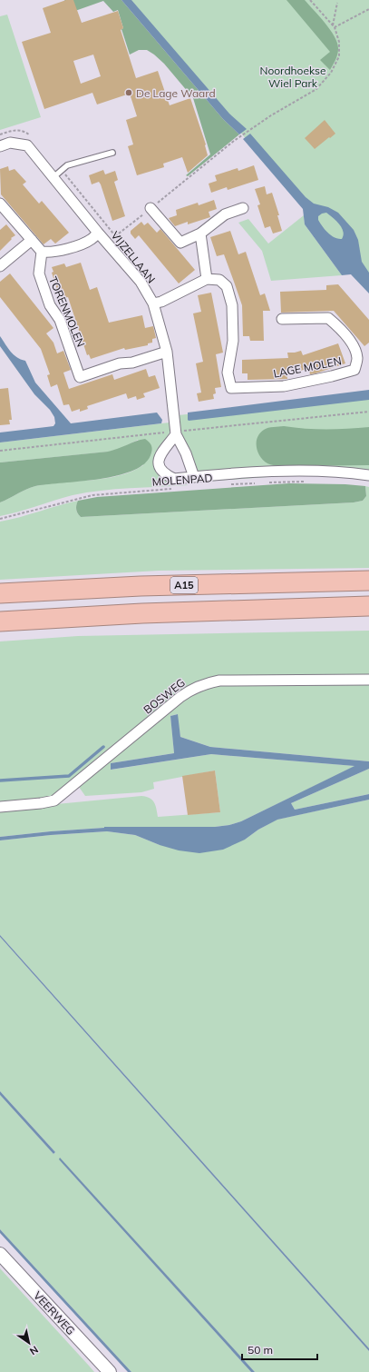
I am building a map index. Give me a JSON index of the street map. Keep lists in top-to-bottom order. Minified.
{"streets":{"highway":["A15"],"street":["VIJZELLAAN","TORENMOLEN","LAGE MOLEN","BOSWEG","VEERWEG"],"path":["MOLENPAD"]},"crossings":[["VIJZELLAAN","TORENMOLEN"]],"parks":["Noordhoekse Wiel Park"],"places":["De Lage Waard"],"scale_bar":"50 m","north":"bottom right"}
